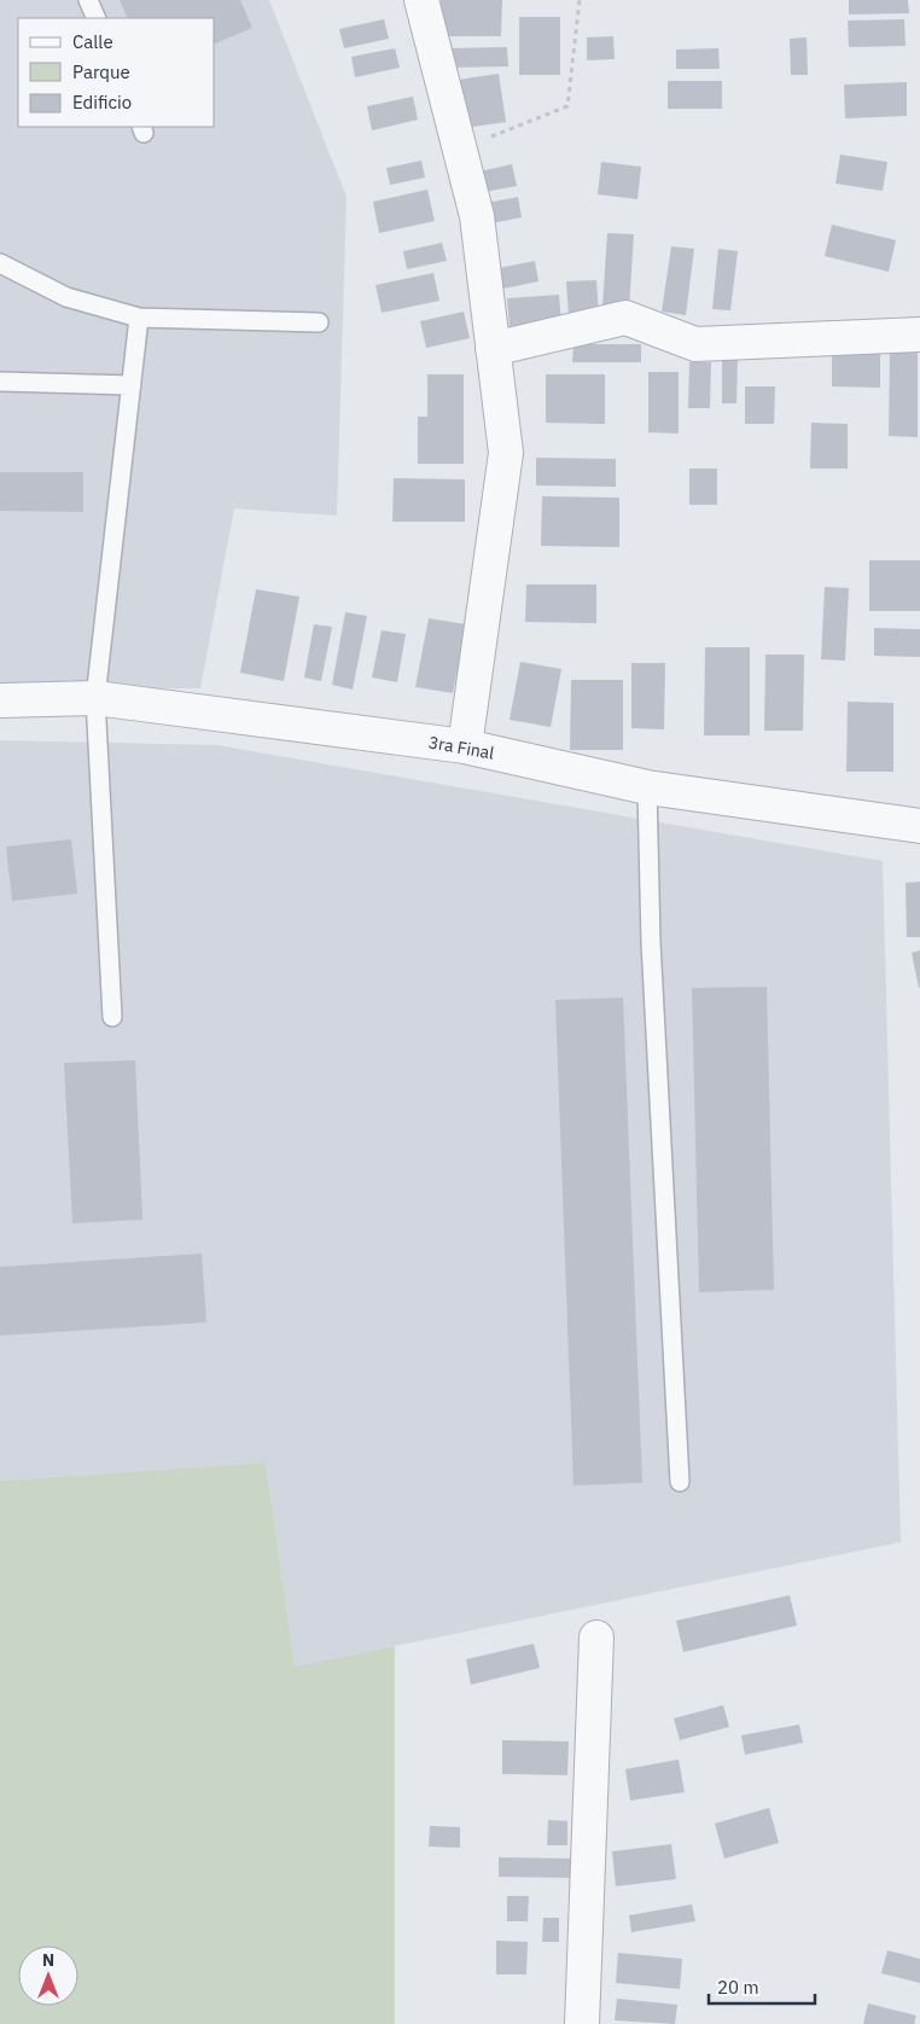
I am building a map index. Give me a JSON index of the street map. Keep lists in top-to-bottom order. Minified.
{"streets":{"street":["3ra Final"]},"legend":["Calle","Parque","Edificio"],"scale_bar":"20 m","north":"top"}
